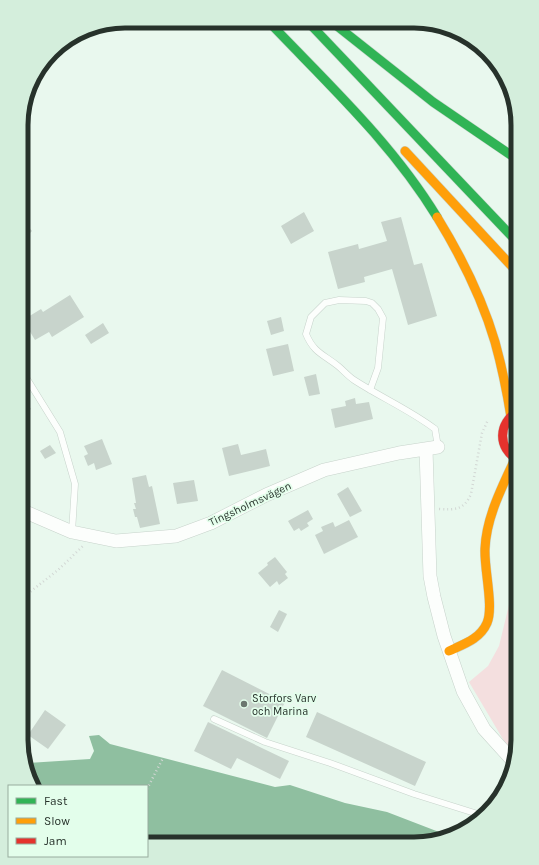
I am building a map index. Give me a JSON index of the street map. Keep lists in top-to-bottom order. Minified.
{"streets":{"street":["Tingsholmsvägen"]},"places":["Storfors Varv och Marina"],"legend":["Fast","Slow","Jam"]}
